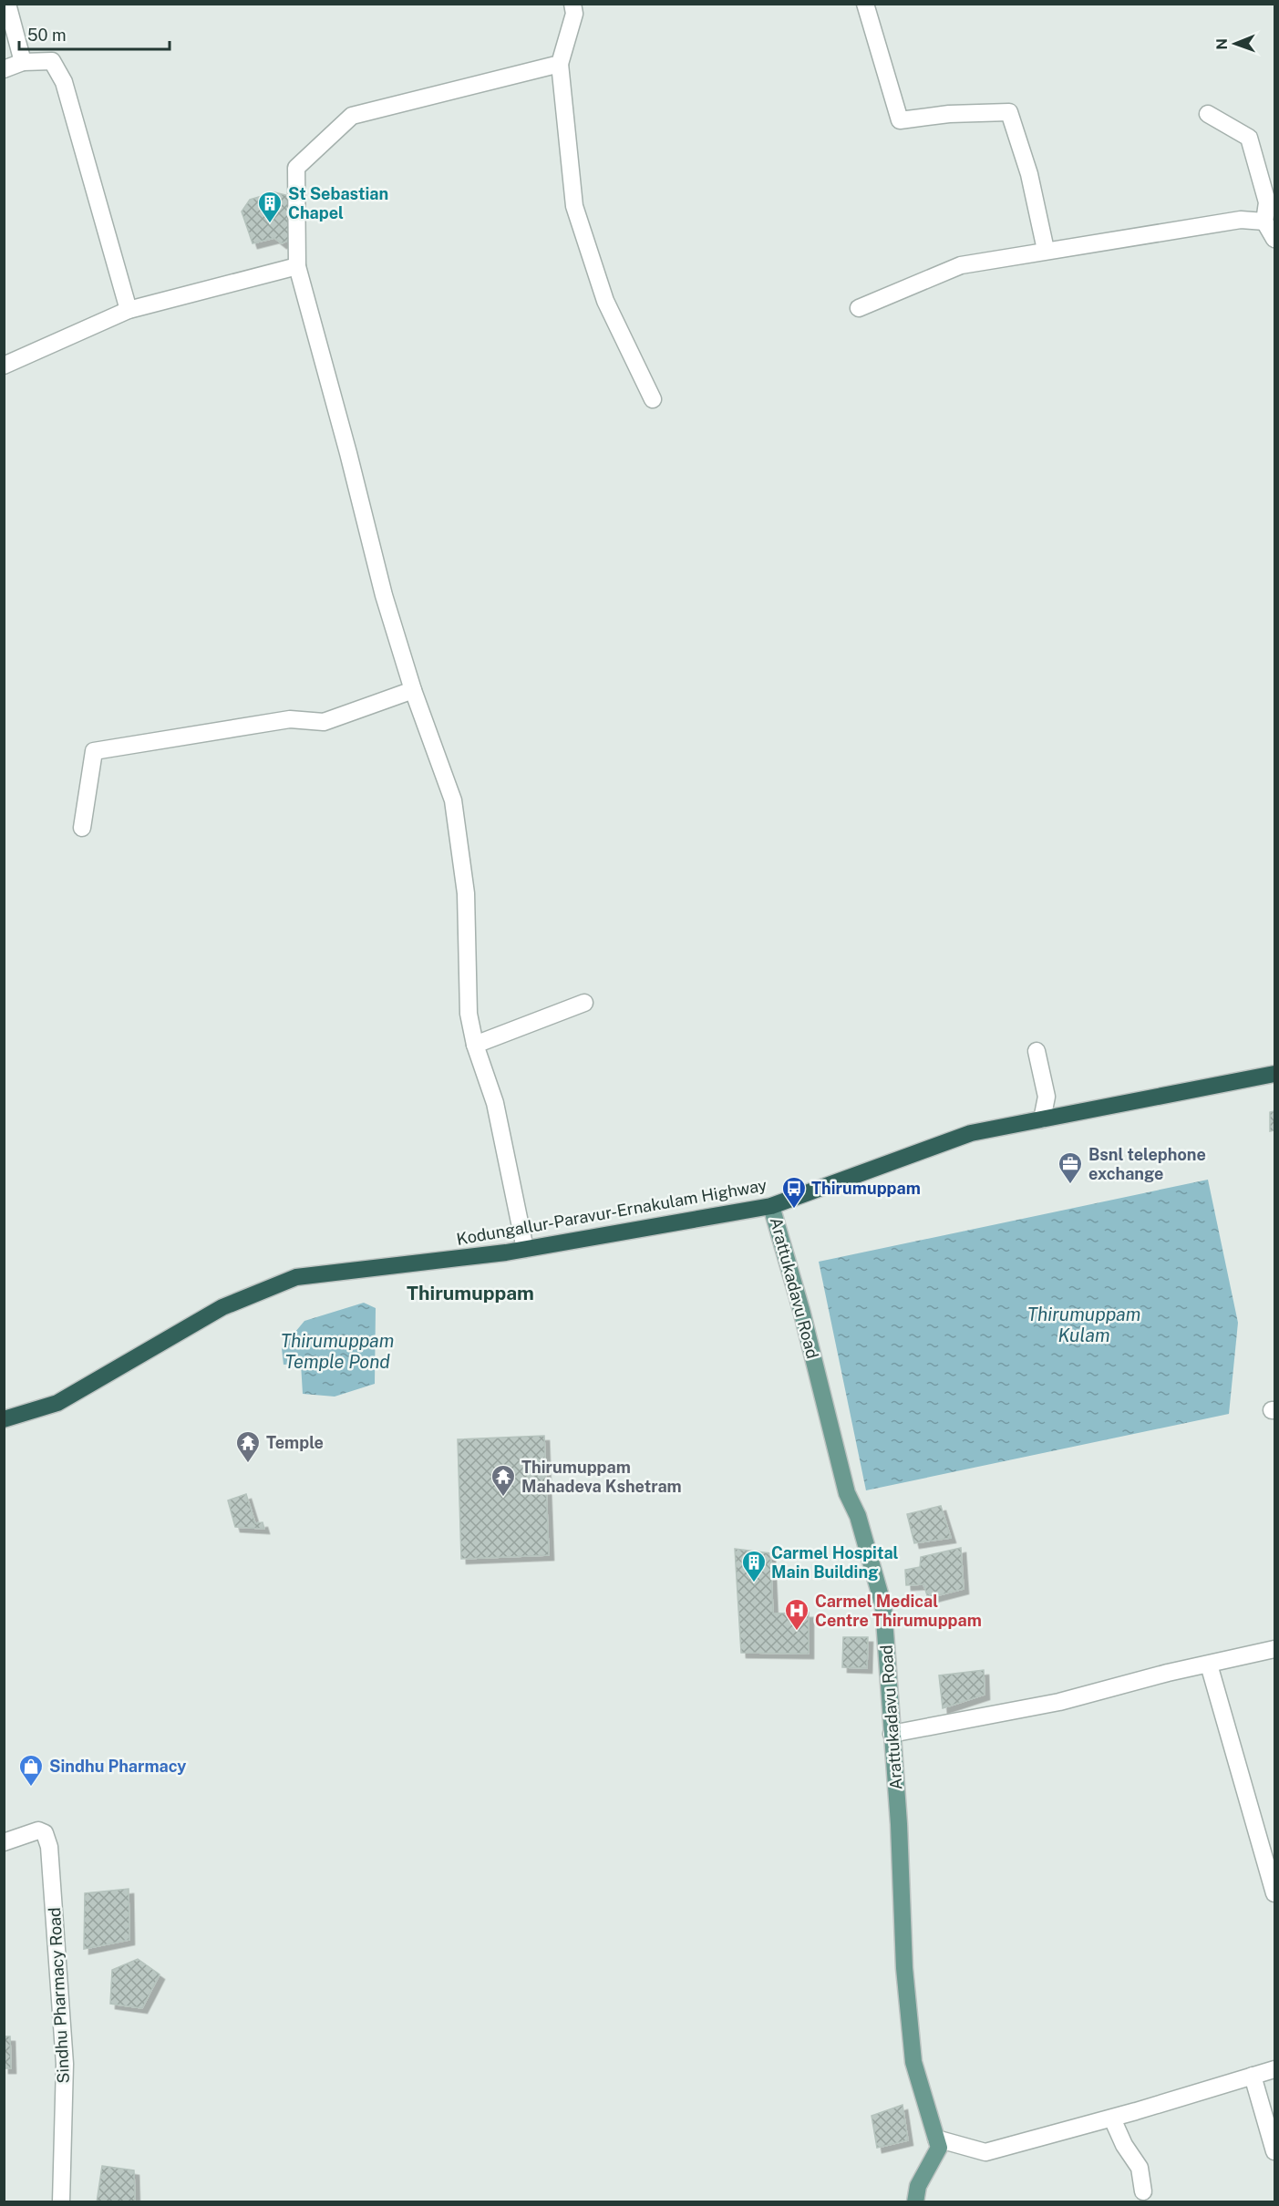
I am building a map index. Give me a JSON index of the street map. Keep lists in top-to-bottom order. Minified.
{"streets":{"highway":["Kodungallur-Paravur-Ernakulam Highway"],"main road":["Arattukadavu Road"],"street":["Sindhu Pharmacy Road"]},"crossings":[["Kodungallur-Paravur-Ernakulam Highway","Arattukadavu Road"]],"districts":["Thirumuppam"],"water":["Thirumuppam Kulam","Thirumuppam Temple Pond"],"places":{"building":["St Sebastian Chapel","Carmel Hospital Main Building"],"office":["Bsnl telephone exchange"],"bus stop":["Thirumuppam"],"temple":["Temple","Thirumuppam Mahadeva Kshetram"],"hospital":["Carmel Medical Centre Thirumuppam"],"shop":["Sindhu Pharmacy"]},"scale_bar":"50 m","north":"left"}
